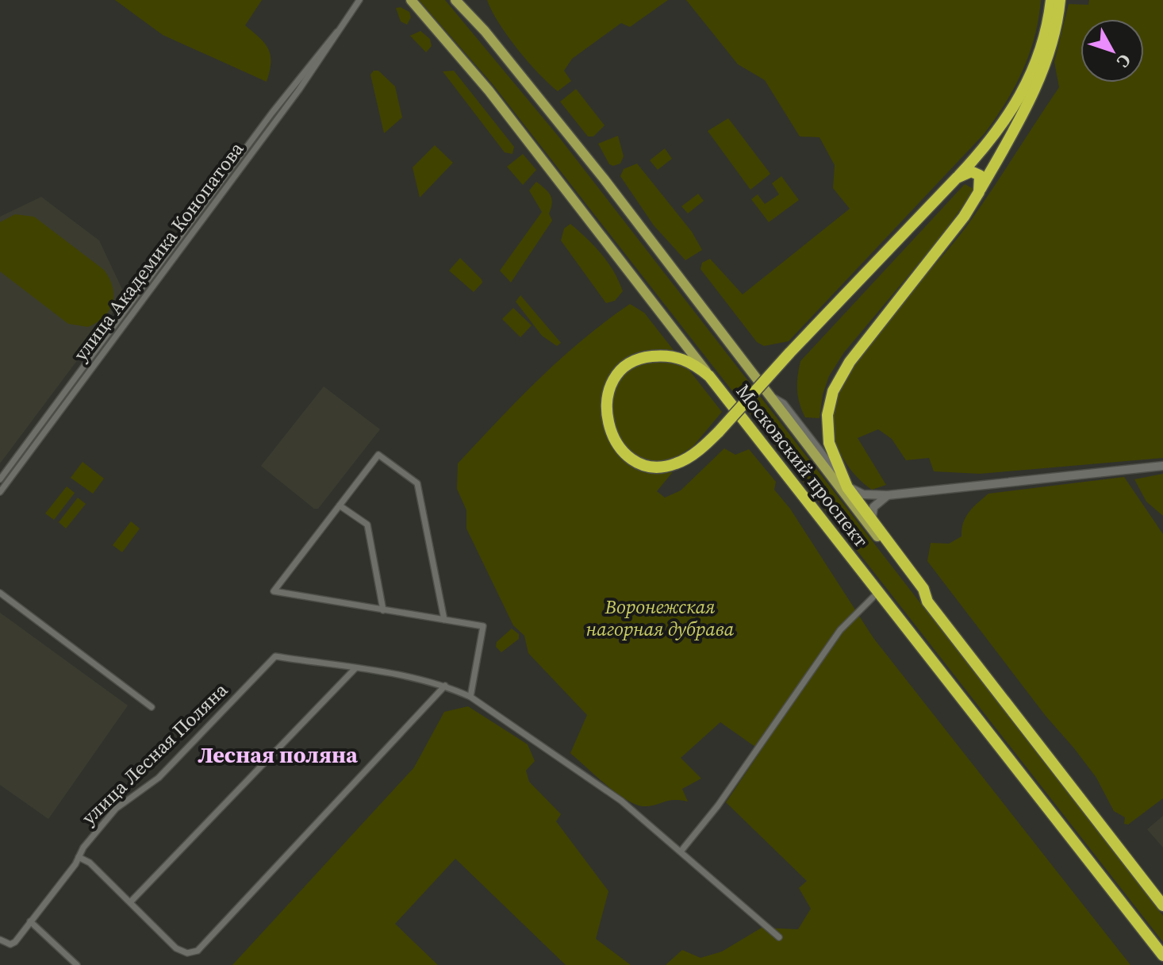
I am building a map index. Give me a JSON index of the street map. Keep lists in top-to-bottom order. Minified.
{"streets":{"highway":["Московский проспект"],"street":["улица Академика Конопатова","улица Лесная Поляна"]},"districts":["Лесная поляна"],"parks":["Воронежская нагорная дубрава"],"north":"bottom right"}
